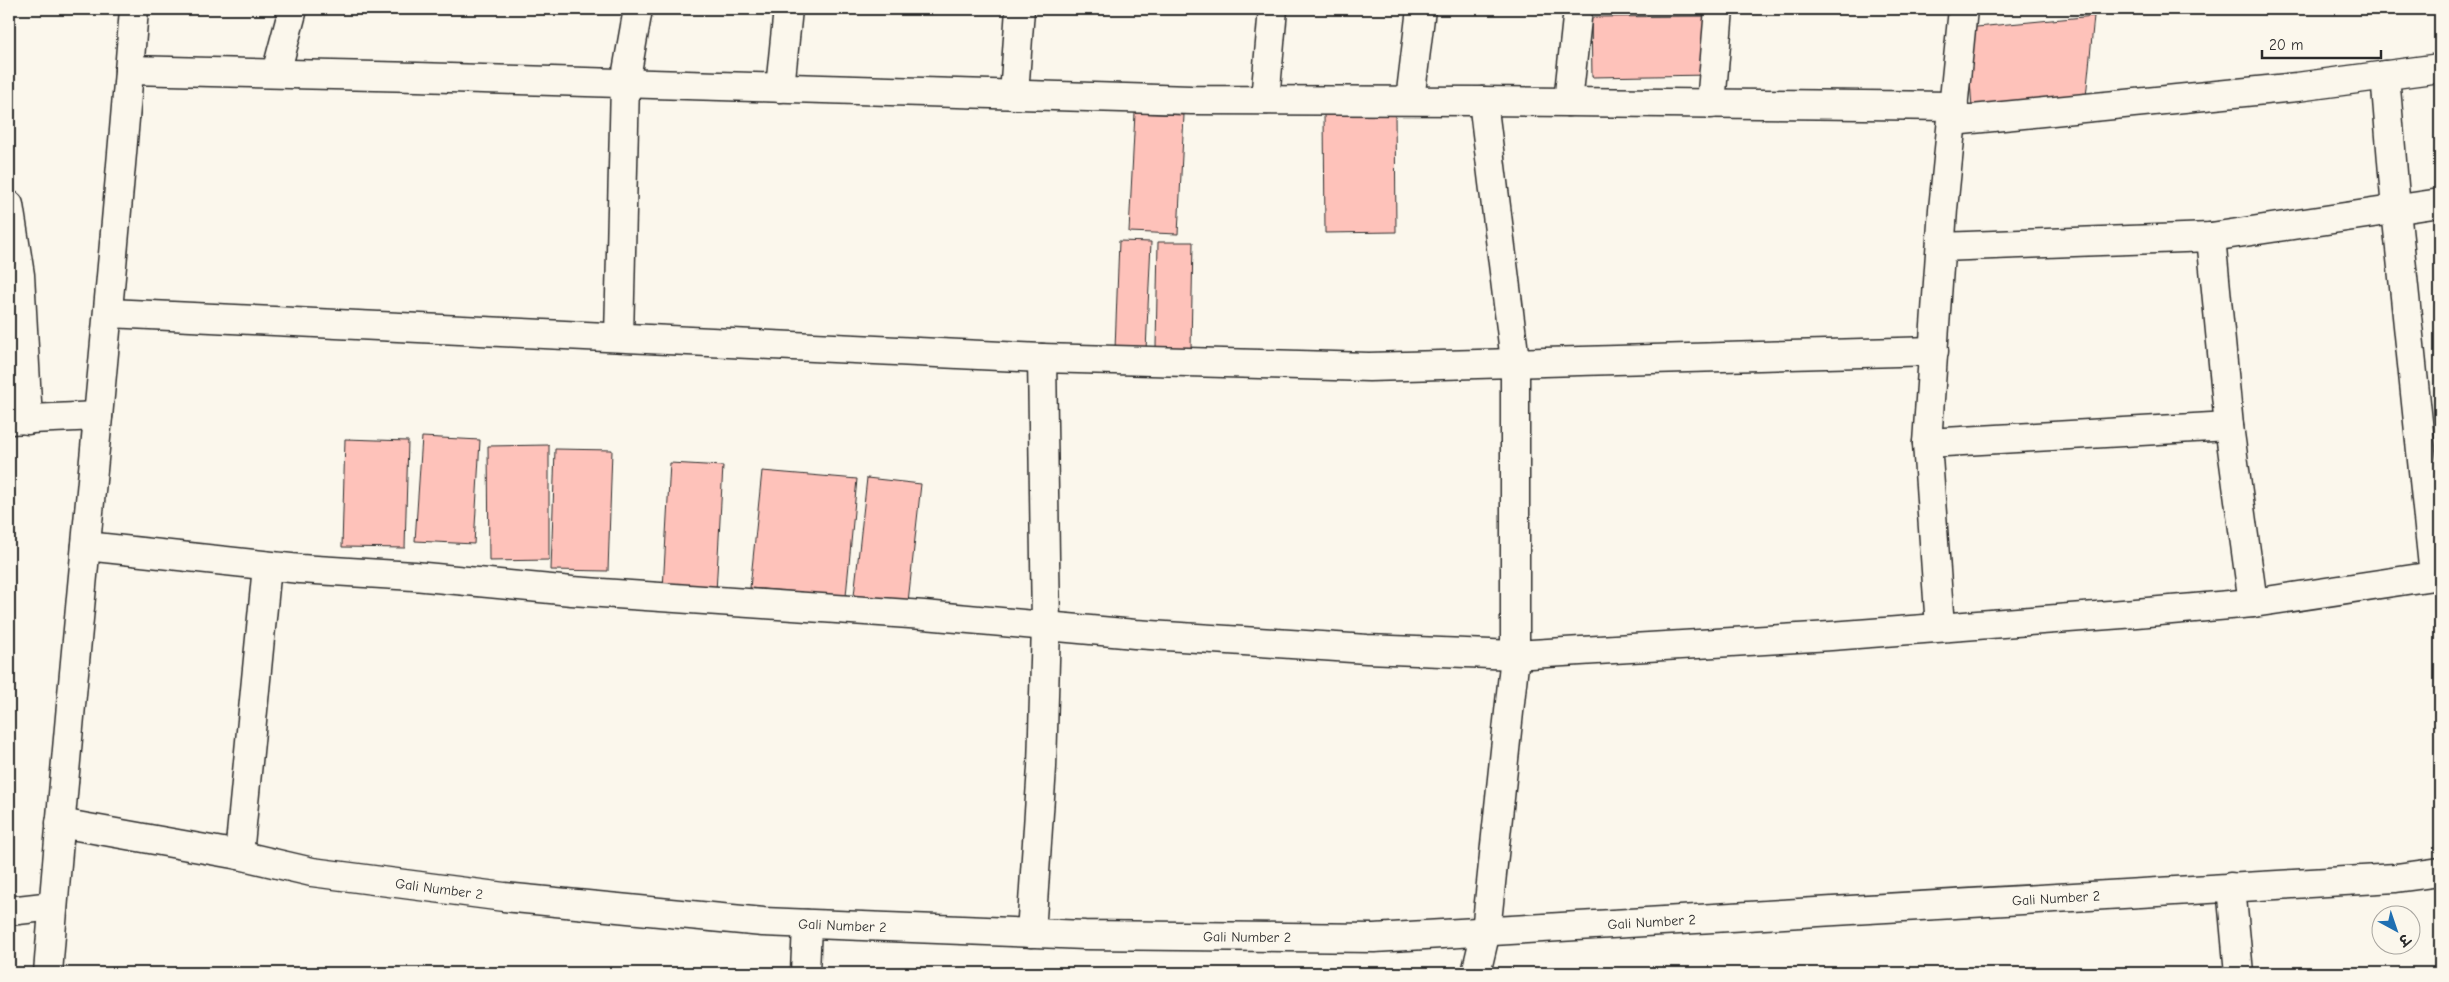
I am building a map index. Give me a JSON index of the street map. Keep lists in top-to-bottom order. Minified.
{"streets":{"street":["Gali Number 2"]},"scale_bar":"20 m","north":"bottom right"}
